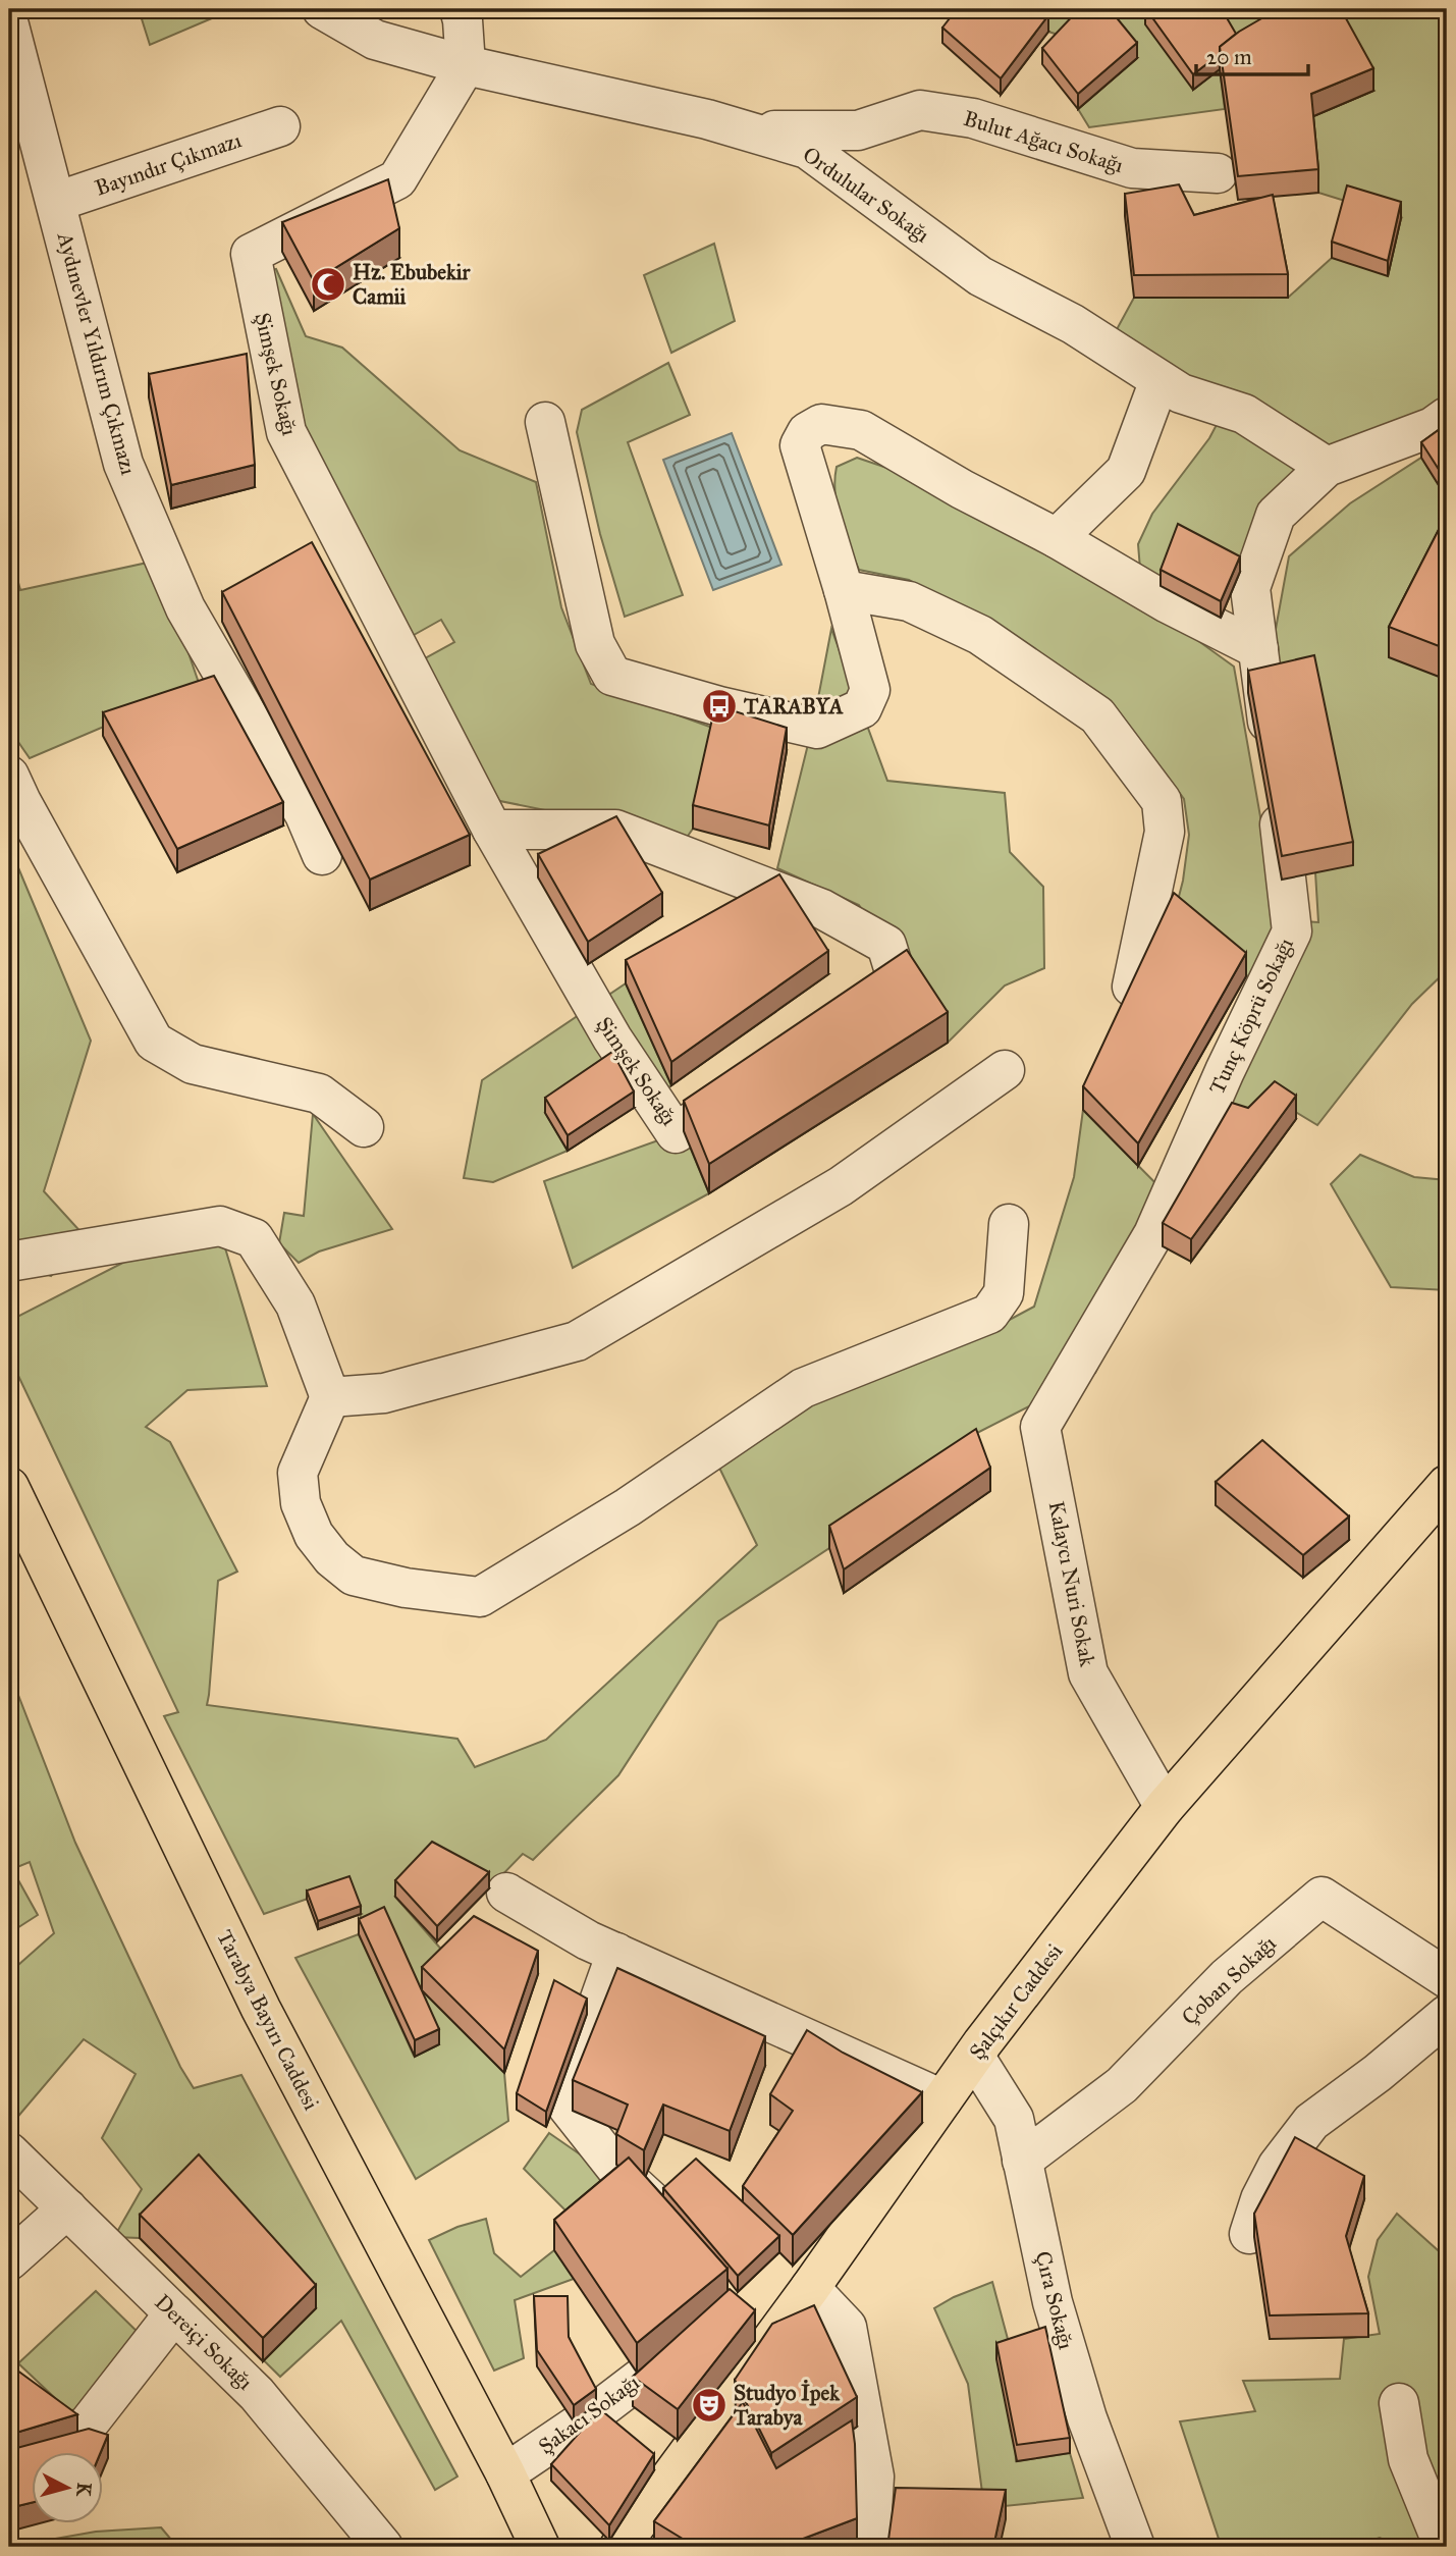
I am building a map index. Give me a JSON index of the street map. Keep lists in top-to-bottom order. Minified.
{"streets":{"main road":["Şalçıkır Caddesi","Tarabya Bayırı Caddesi"],"street":["Bulut Ağacı Sokağı","Bayındır Çıkmazı","Ordulular Sokağı","Aydınevler Yıldırım Çıkmazı","Şimşek Sokağı","Tunç Köprü Sokağı","Kalaycı Nuri Sokak","Çoban Sokağı","Çıra Sokağı","Dereiçi Sokağı","Şakacı Sokağı"]},"crossings":[["Bulut Ağacı Sokağı","Ordulular Sokağı"],["Bayındır Çıkmazı","Aydınevler Yıldırım Çıkmazı"],["Ordulular Sokağı","Şimşek Sokağı"],["Tunç Köprü Sokağı","Kalaycı Nuri Sokak"],["Kalaycı Nuri Sokak","Şalçıkır Caddesi"],["Çoban Sokağı","Çıra Sokağı"],["Şalçıkır Caddesi","Çıra Sokağı"],["Tarabya Bayırı Caddesi","Şakacı Sokağı"]],"places":{"mosque":["Hz. Ebubekir Camii"],"bus stop":["TARABYA"],"theatre":["Studyo İpek Tarabya"]},"scale_bar":"20 m","north":"right"}
